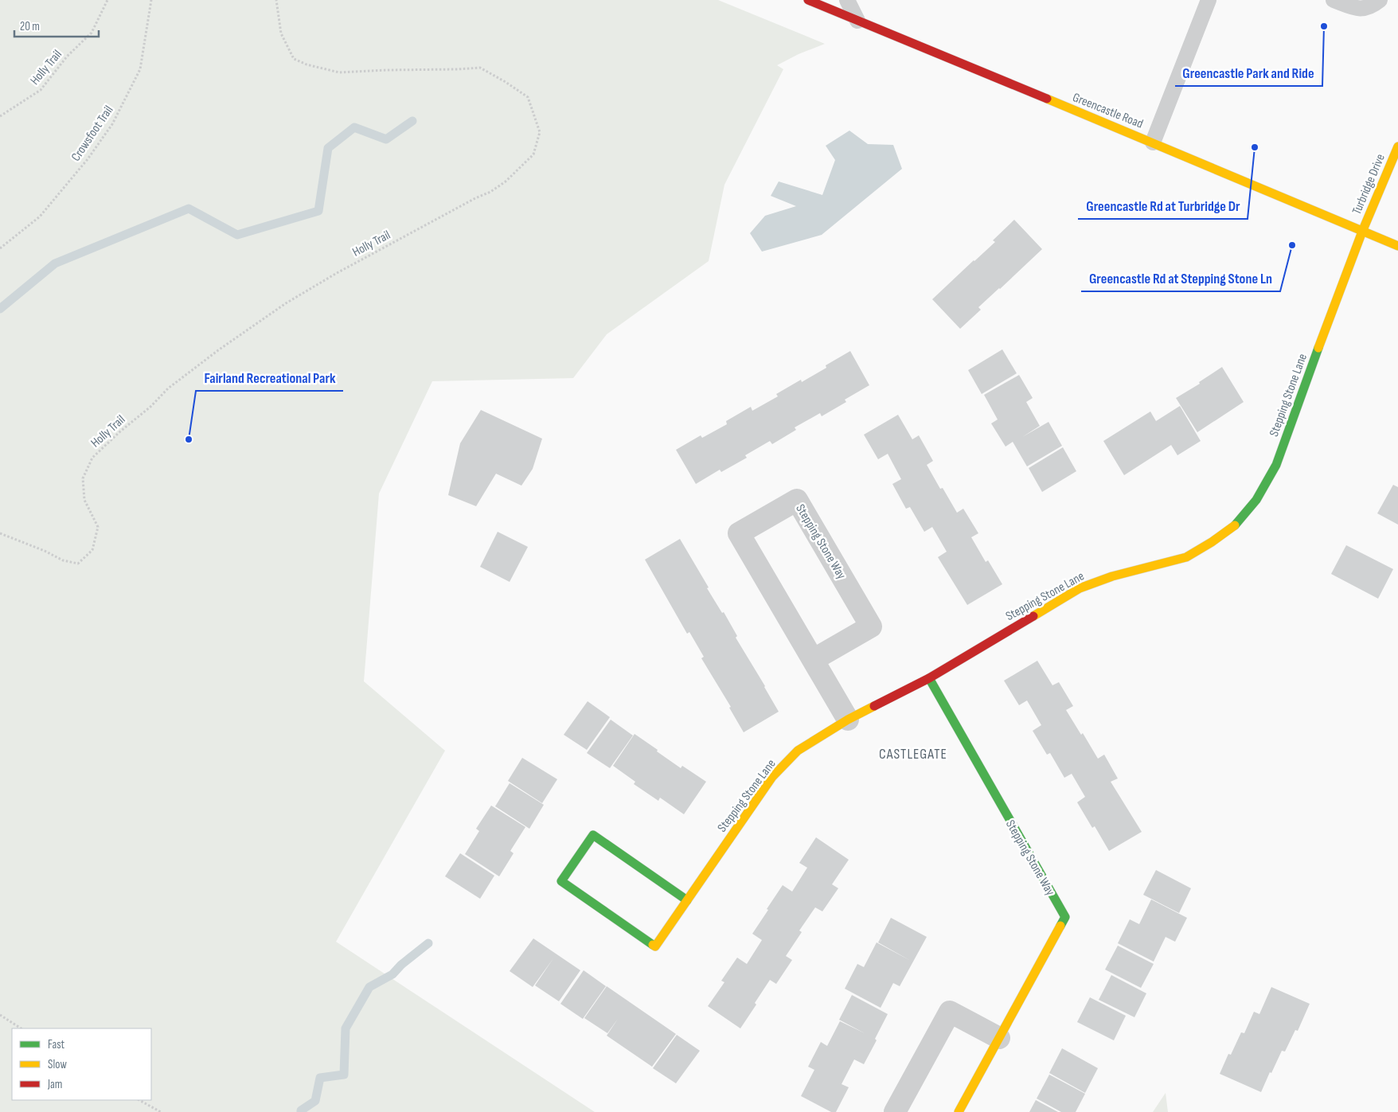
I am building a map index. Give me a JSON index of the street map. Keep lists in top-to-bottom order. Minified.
{"streets":{"street":["Greencastle Road","Turbridge Drive","Stepping Stone Lane","Stepping Stone Way"],"path":["Holly Trail","Crowsfoot Trail"]},"crossings":[["Greencastle Road","Turbridge Drive"],["Greencastle Road","Stepping Stone Lane"],["Turbridge Drive","Stepping Stone Lane"],["Stepping Stone Lane","Stepping Stone Way"]],"districts":["CASTLEGATE"],"places":["Greencastle Park and Ride","Greencastle Rd at Turbridge Dr","Greencastle Rd at Stepping Stone Ln","Fairland Recreational Park"],"legend":["Fast","Slow","Jam"],"scale_bar":"20 m"}
